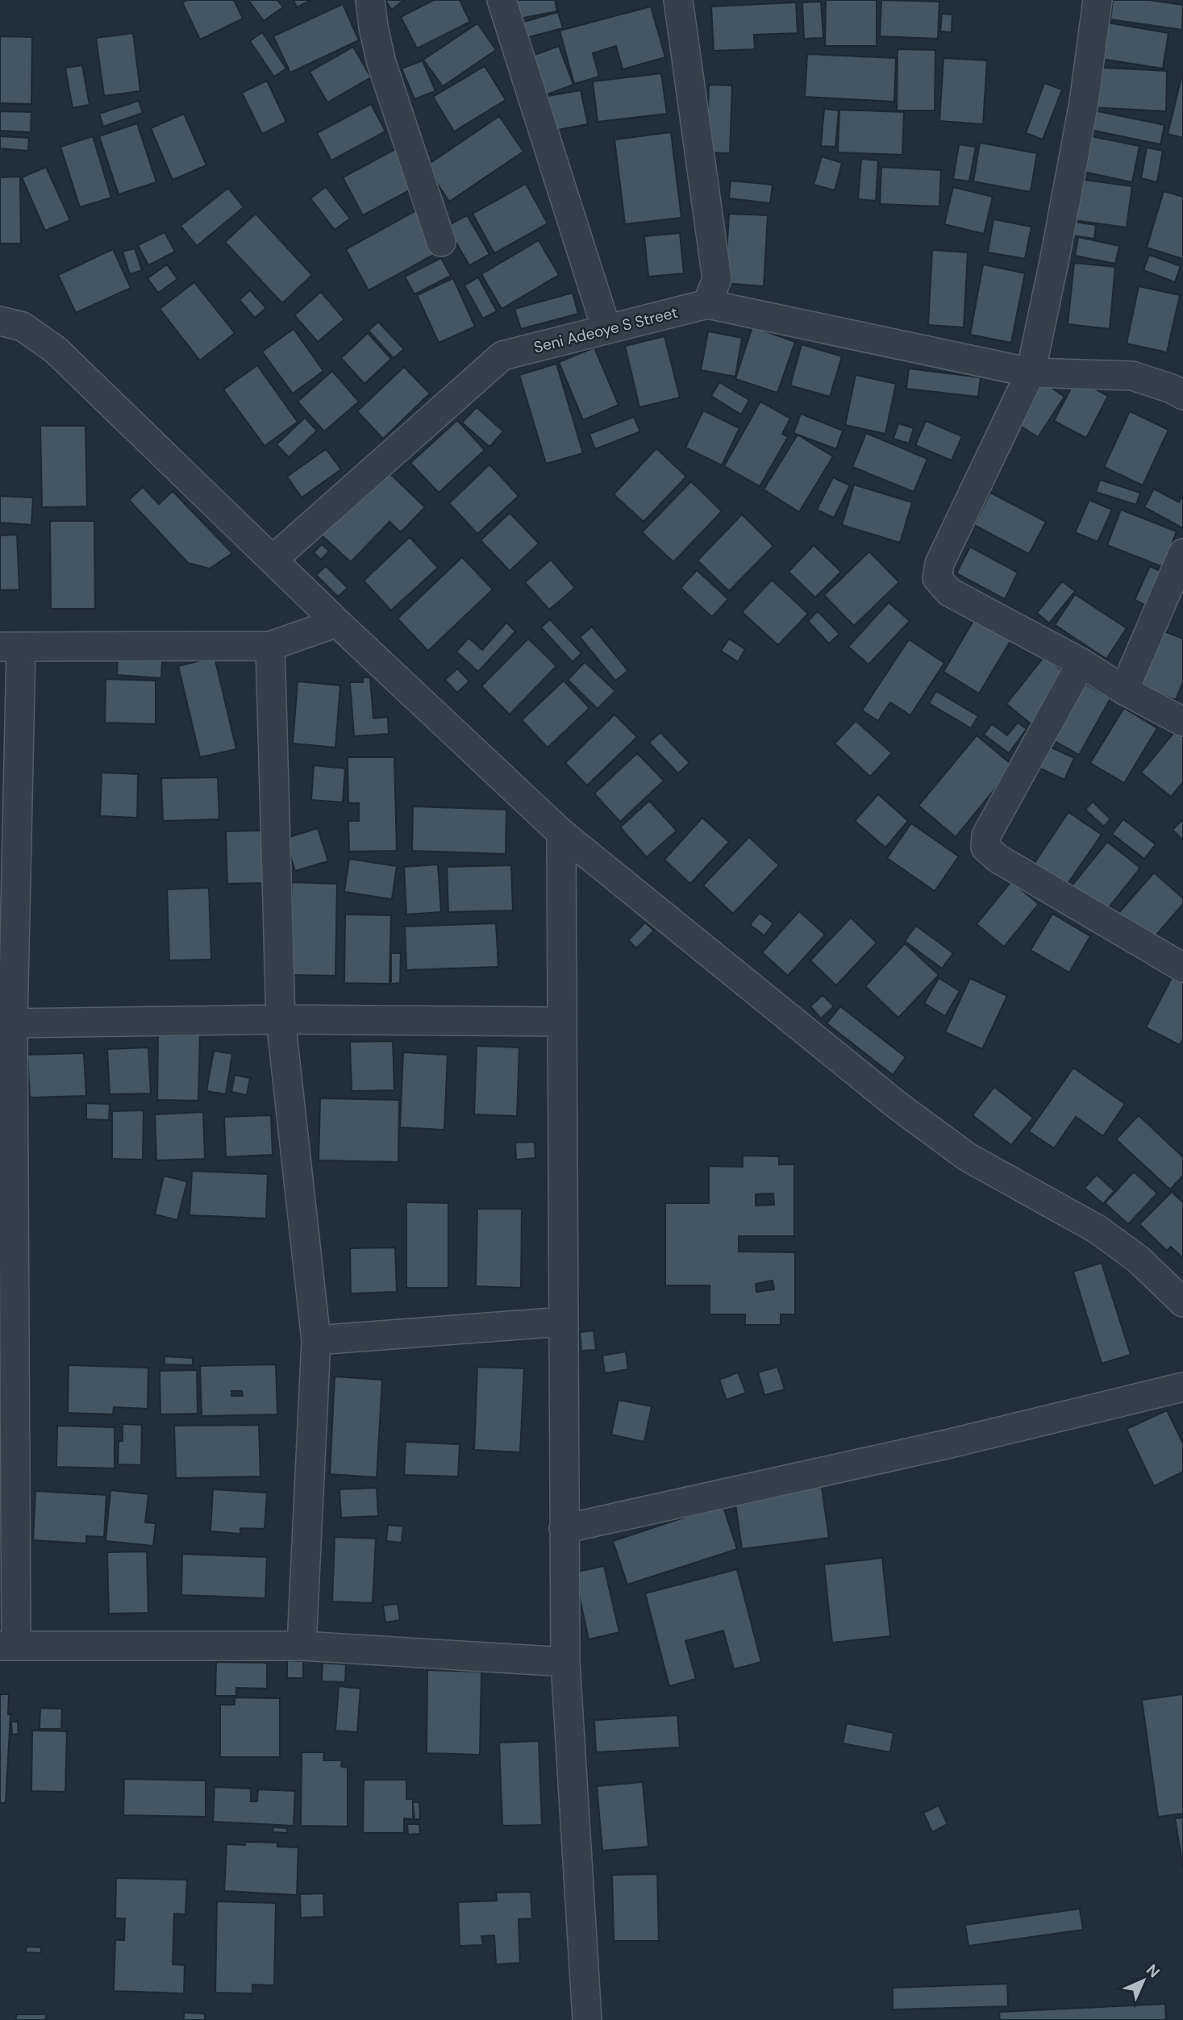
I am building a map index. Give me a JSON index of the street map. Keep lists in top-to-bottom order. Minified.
{"streets":{"street":["Seni Adeoye S Street"]},"north":"top right"}
